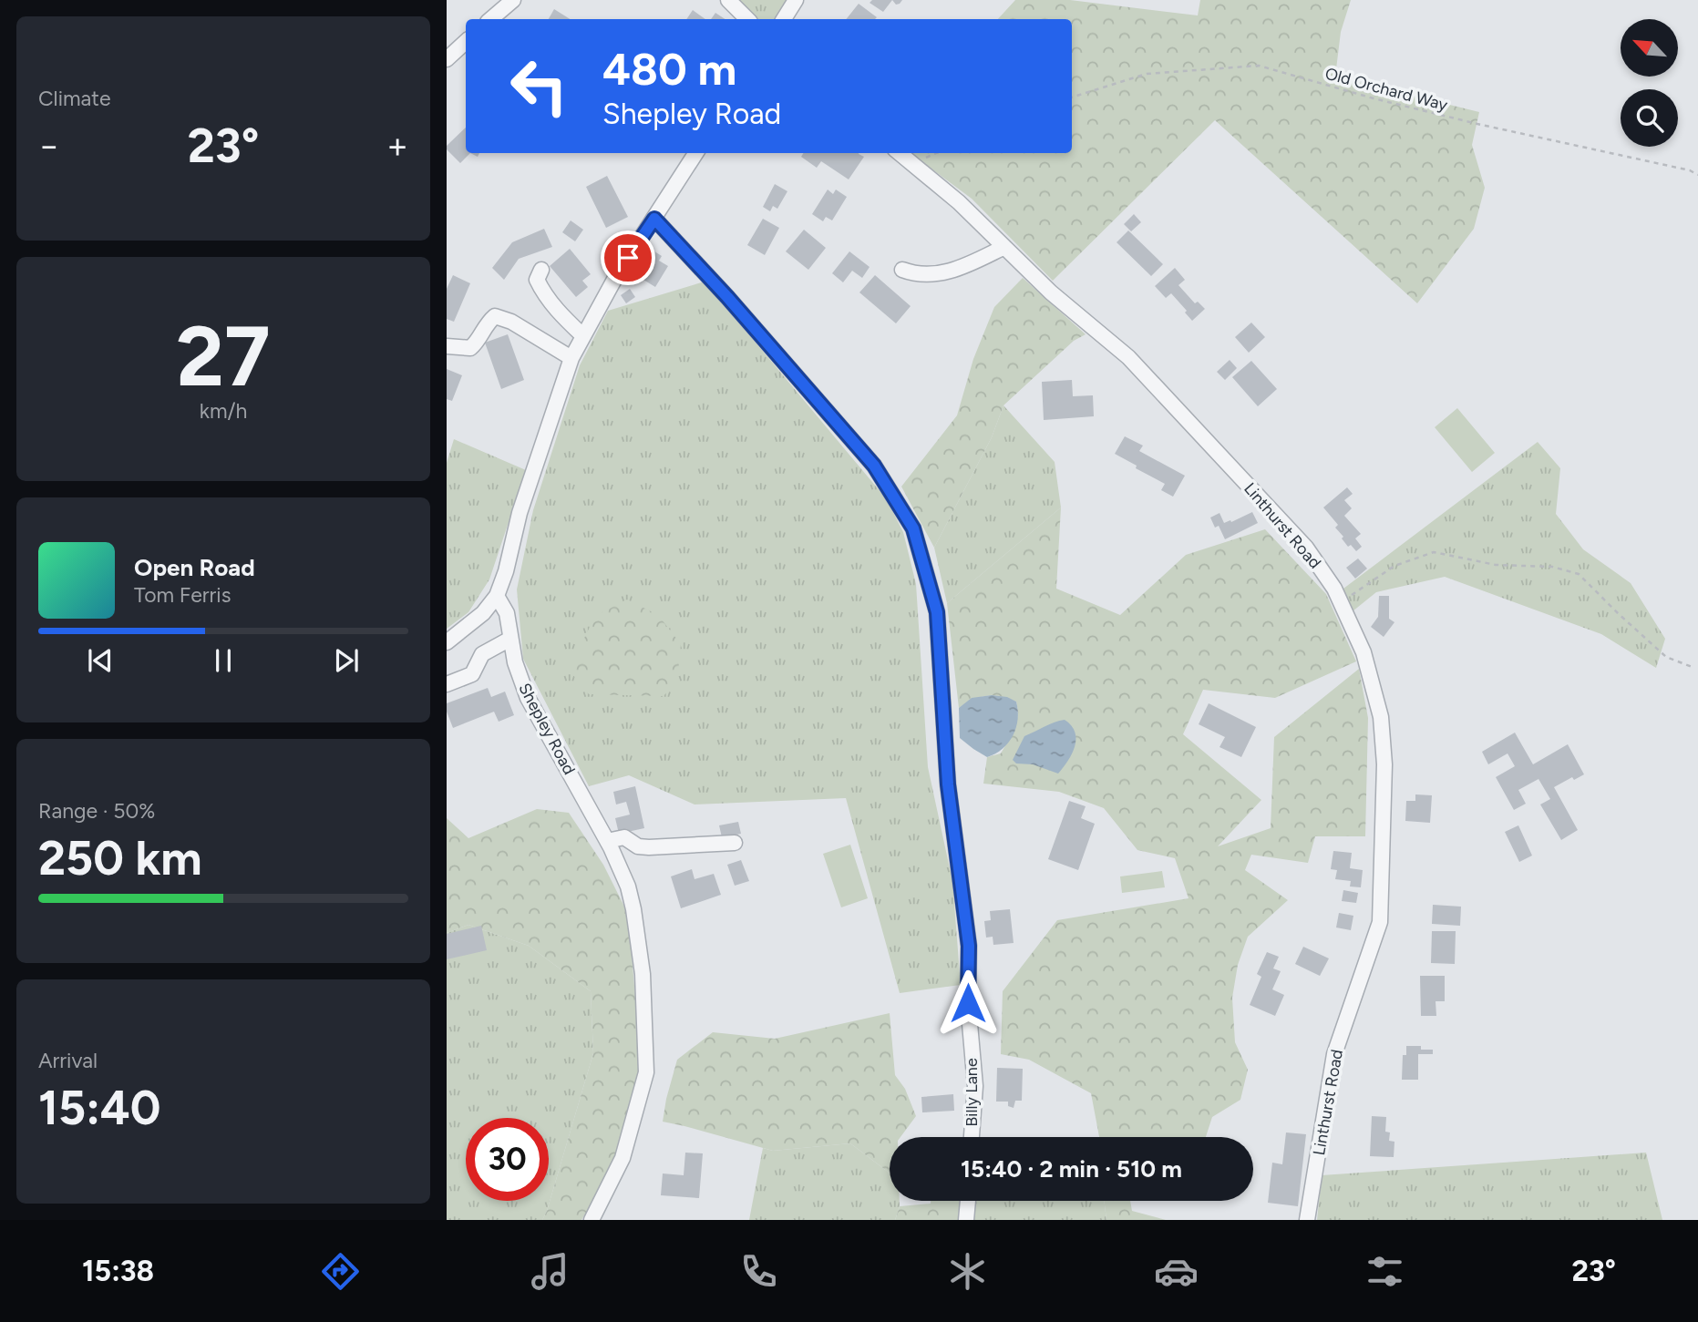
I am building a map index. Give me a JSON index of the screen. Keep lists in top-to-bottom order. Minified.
{"streets":{"street":["Linthurst Road","Shepley Road","Billy Lane"],"path":["Old Orchard Way"]},"north":"top left","page":{"tile":["Climate",["27","km/h"],["Range · 50%","250 km"],["Arrival","15:40"]],"turn":["480 m","Shepley Road"],"heat":["−","23°","+"],"song":["Open Road","Tom Ferris"],"limit":"30","trip":"15:40 · 2 min · 510 m","tabs":["15:38","23°"]}}
